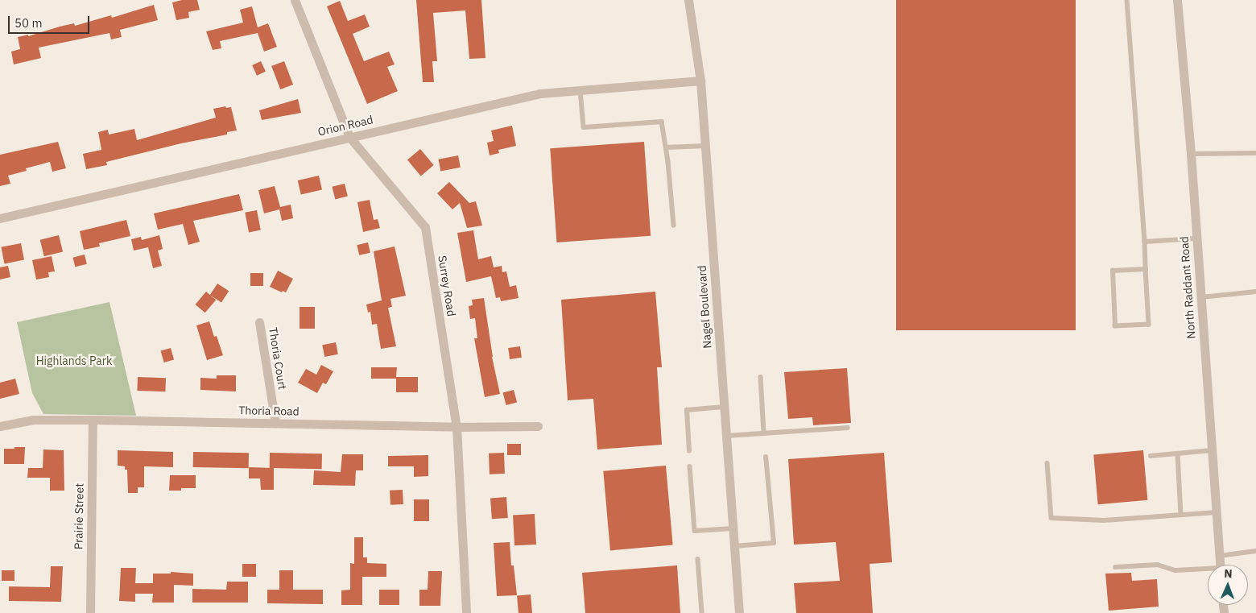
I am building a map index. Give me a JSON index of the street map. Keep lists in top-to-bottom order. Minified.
{"streets":{"street":["Orion Road","Surrey Road","North Raddant Road","Nagel Boulevard","Thoria Court","Thoria Road","Prairie Street"]},"crossings":[["Orion Road","Surrey Road"],["Orion Road","Nagel Boulevard"],["Surrey Road","Thoria Road"],["Thoria Court","Thoria Road"],["Thoria Road","Prairie Street"]],"parks":["Highlands Park"],"scale_bar":"50 m","north":"top"}
